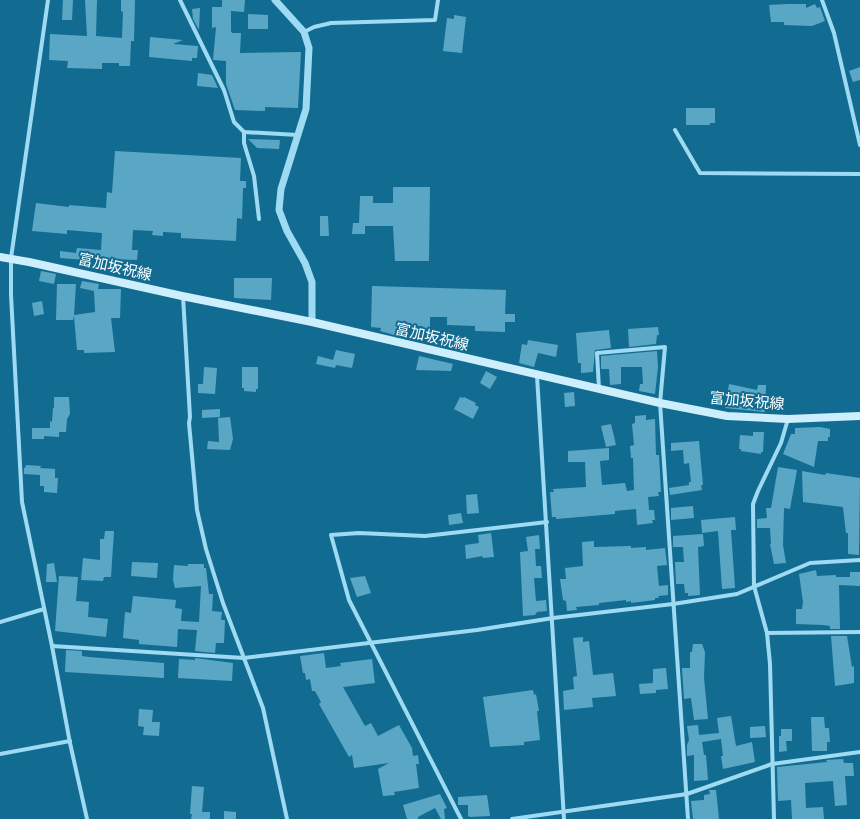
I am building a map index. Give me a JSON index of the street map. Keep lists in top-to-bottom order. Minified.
{"streets":{"main road":["富加坂祝線"]}}
